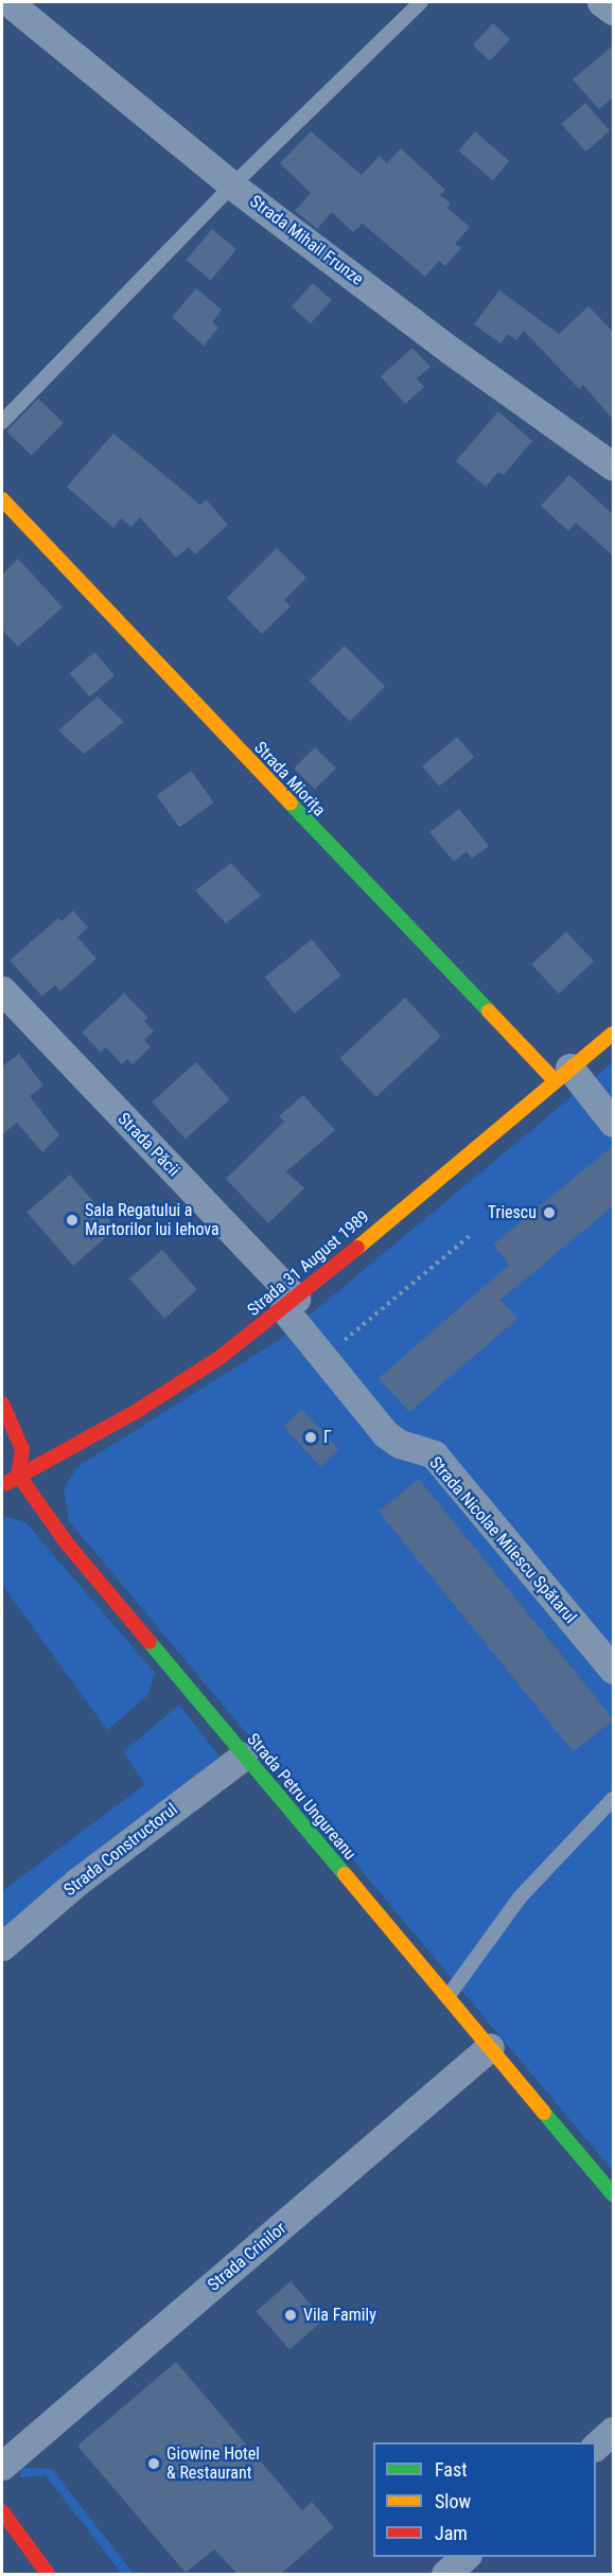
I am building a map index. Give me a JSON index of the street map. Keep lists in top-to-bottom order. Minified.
{"streets":{"street":["Strada Mihail Frunze","Strada Miorița","Strada Păcii","Strada 31 August 1989","Strada Nicolae Milescu Spătarul","Strada Petru Ungureanu","Strada Constructorul","Strada Crinilor"]},"crossings":[["Strada Miorița","Strada 31 August 1989"],["Strada Păcii","Strada 31 August 1989"],["Strada Păcii","Strada Nicolae Milescu Spătarul"],["Strada 31 August 1989","Strada Nicolae Milescu Spătarul"],["Strada 31 August 1989","Strada Petru Ungureanu"],["Strada Petru Ungureanu","Strada Constructorul"],["Strada Petru Ungureanu","Strada Crinilor"]],"places":["Triescu","Sala Regatului a Martorilor lui Iehova","Г","Vila Family","Giowine Hotel & Restaurant"],"legend":["Fast","Slow","Jam"]}
